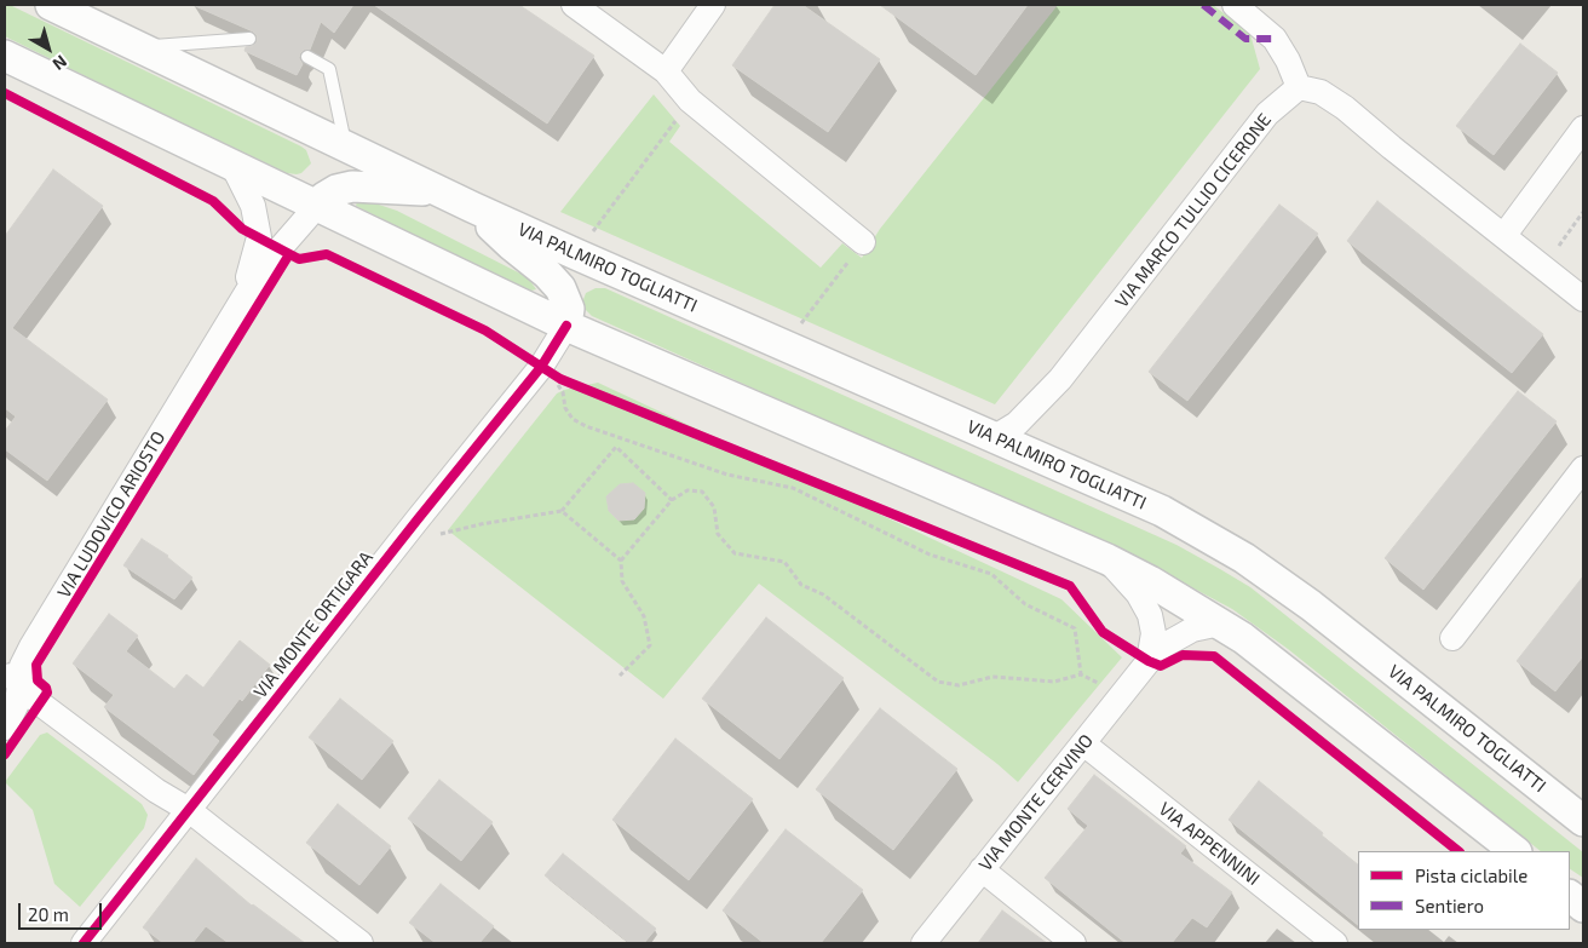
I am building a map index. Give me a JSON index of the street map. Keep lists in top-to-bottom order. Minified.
{"streets":{"street":["VIA MARCO TULLIO CICERONE","VIA PALMIRO TOGLIATTI","VIA LUDOVICO ARIOSTO","VIA MONTE ORTIGARA","VIA MONTE CERVINO","VIA APPENNINI"]},"crossings":[["VIA MARCO TULLIO CICERONE","VIA PALMIRO TOGLIATTI"],["VIA PALMIRO TOGLIATTI","VIA MONTE ORTIGARA"],["VIA MONTE CERVINO","VIA APPENNINI"]],"legend":["Pista ciclabile","Sentiero"],"scale_bar":"20 m","north":"bottom right"}
